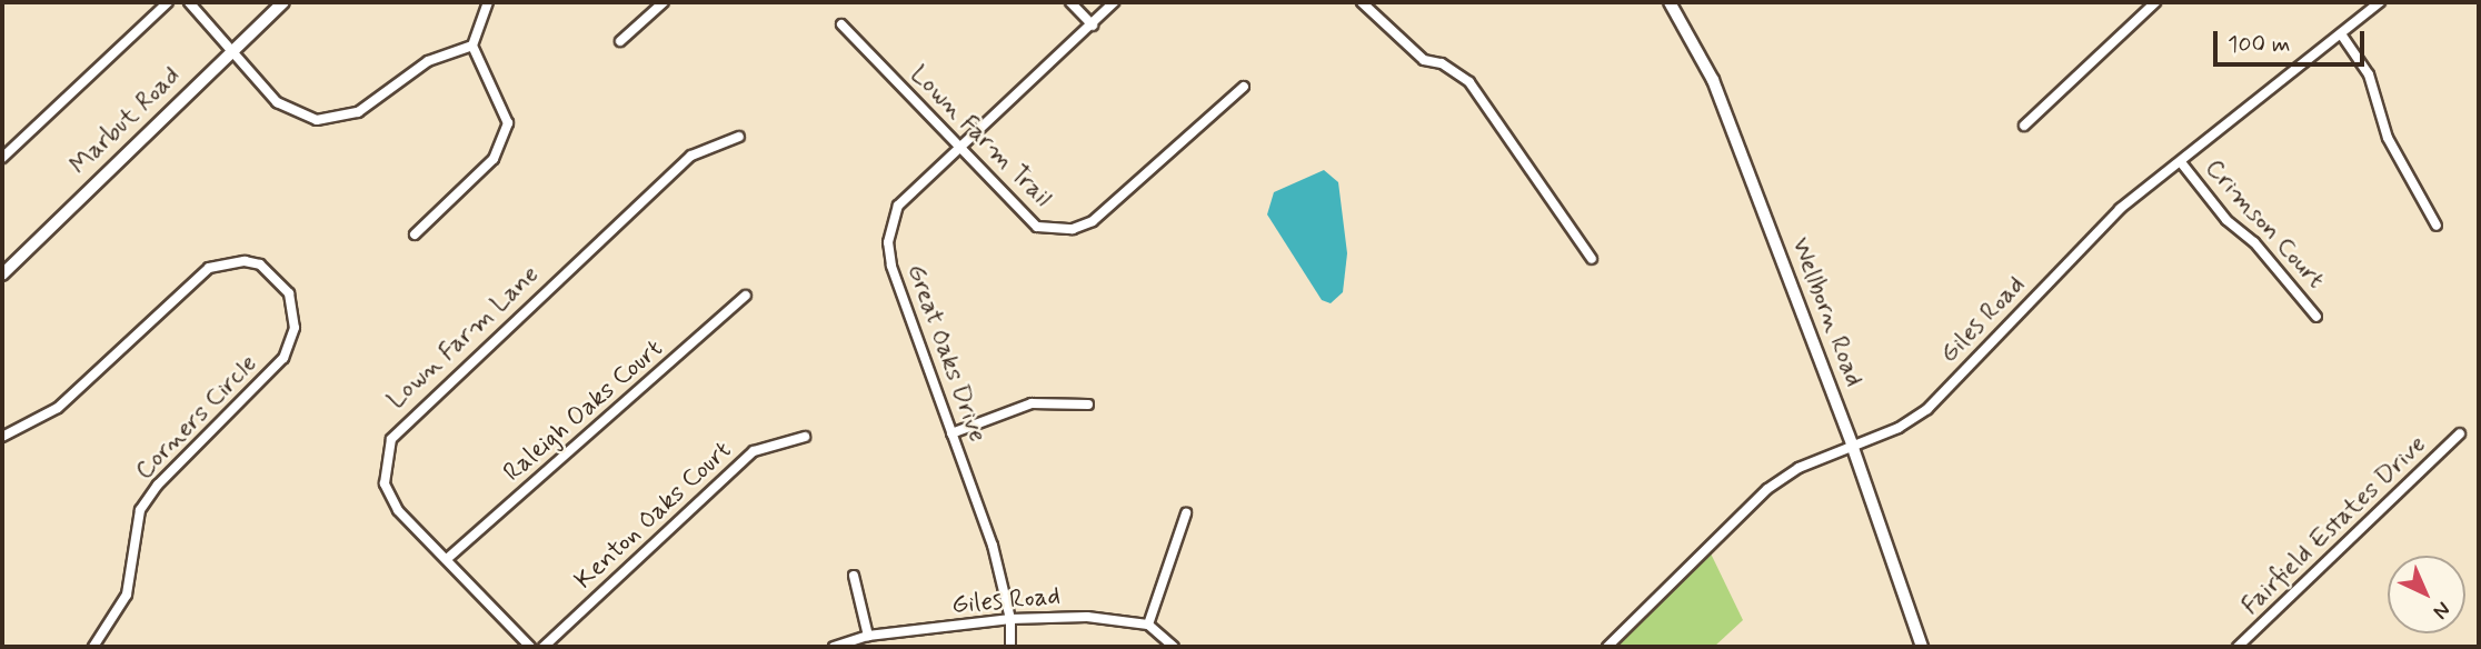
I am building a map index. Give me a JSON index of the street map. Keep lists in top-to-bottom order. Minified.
{"streets":{"street":["Marbut Road","Lown Farm Trail","Crimson Court","Wellborn Road","Giles Road","Lown Farm Lane","Great Oaks Drive","Raleigh Oaks Court","Corners Circle","Kenton Oaks Court","Fairfield Estates Drive"]},"crossings":[["Lown Farm Trail","Great Oaks Drive"],["Crimson Court","Giles Road"],["Wellborn Road","Giles Road"],["Giles Road","Great Oaks Drive"],["Lown Farm Lane","Raleigh Oaks Court"]],"scale_bar":"100 m","north":"bottom right"}
